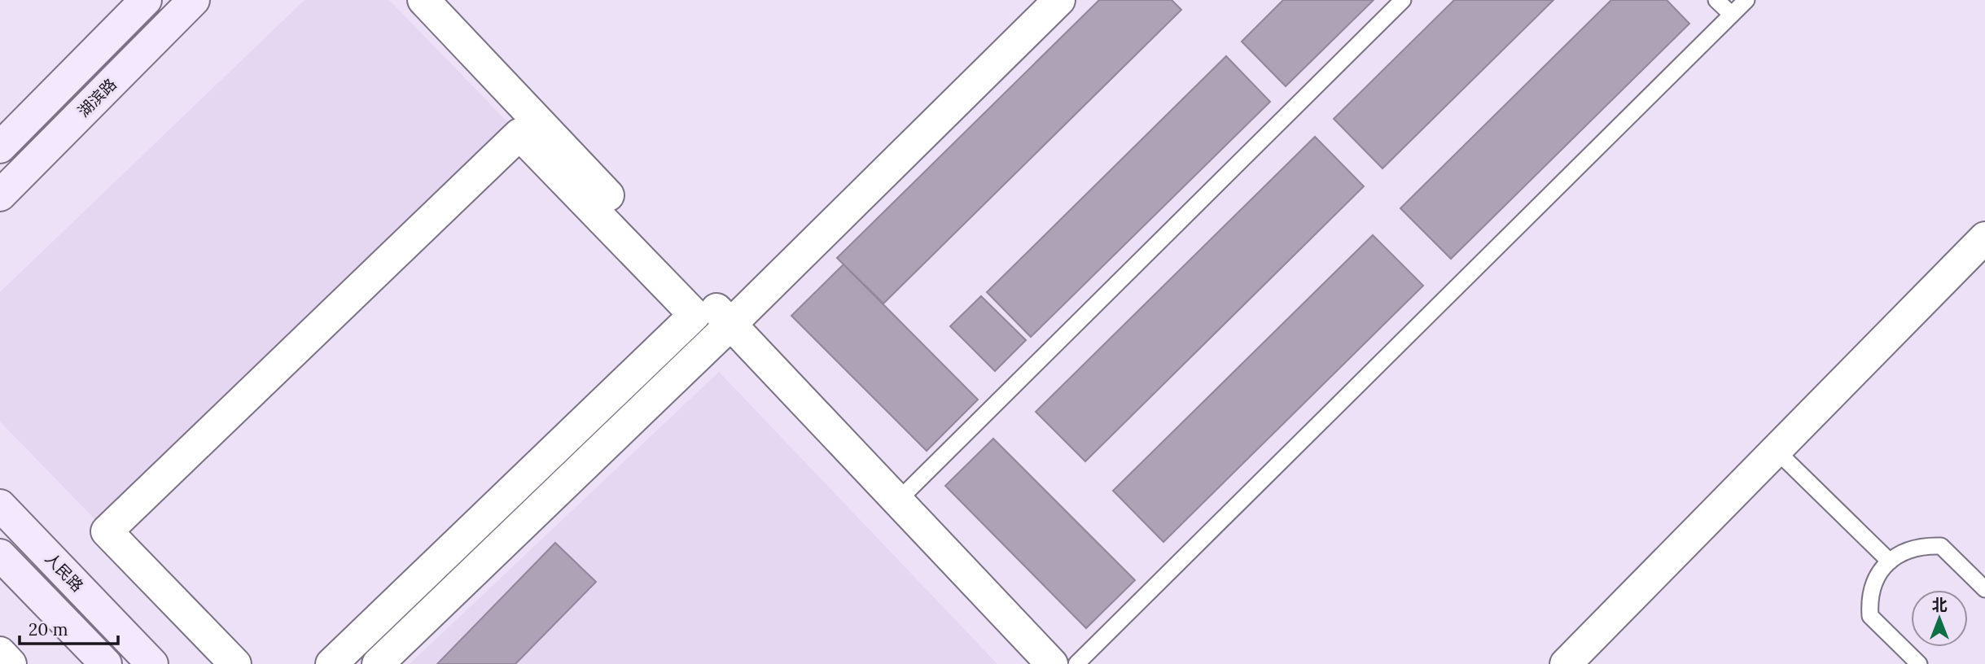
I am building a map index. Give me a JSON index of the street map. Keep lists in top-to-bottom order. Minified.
{"streets":{"main road":["湖滨路","人民路"]},"scale_bar":"20 m","north":"top"}
